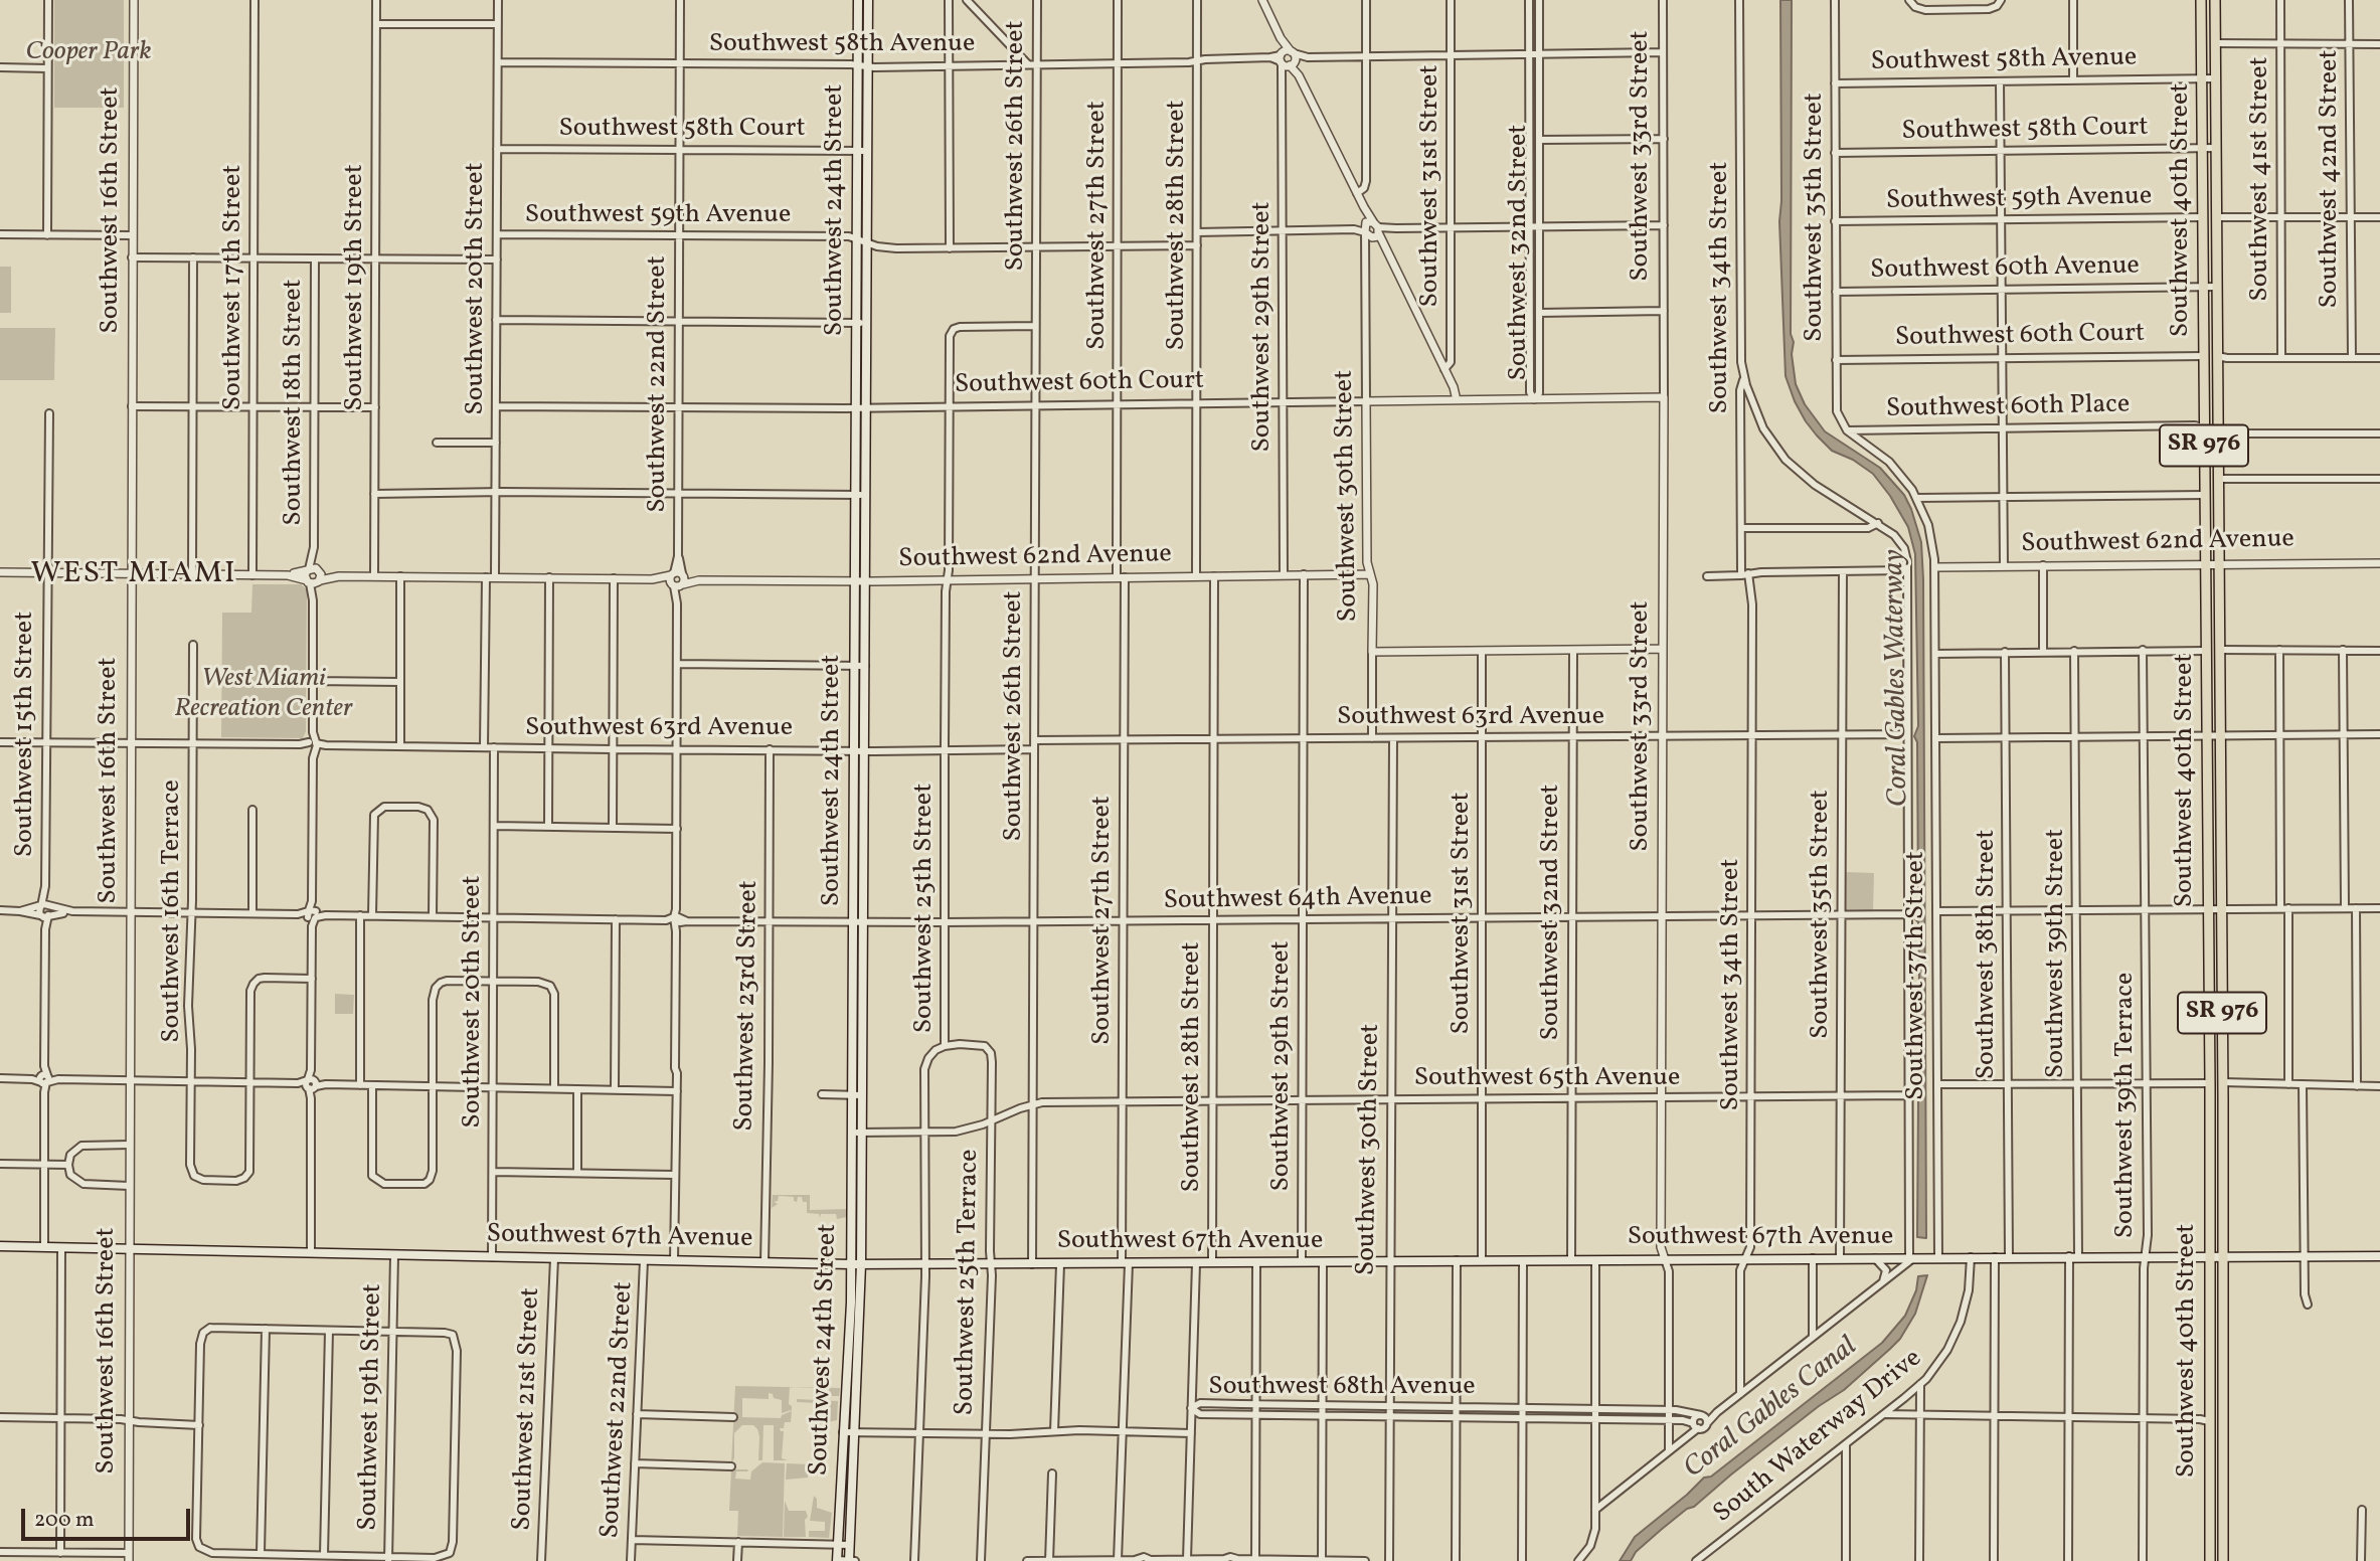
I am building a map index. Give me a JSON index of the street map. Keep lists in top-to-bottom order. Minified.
{"streets":{"main road":["Southwest 24th Street","Southwest 40th Street","SR 976","Southwest 67th Avenue"],"street":["Southwest 58th Avenue","Southwest 58th Court","Southwest 26th Street","Southwest 33rd Street","Southwest 41st Street","Southwest 42nd Street","Southwest 31st Street","Southwest 59th Avenue","Southwest 16th Street","Southwest 35th Street","Southwest 27th Street","Southwest 28th Street","Southwest 32nd Street","Southwest 60th Avenue","Southwest 17th Street","Southwest 19th Street","Southwest 34th Street","Southwest 20th Street","Southwest 29th Street","Southwest 60th Court","Southwest 22nd Street","Southwest 18th Street","Southwest 60th Place","Southwest 30th Street","Southwest 62nd Avenue","Southwest 63rd Avenue","Southwest 15th Street","Southwest 64th Avenue","Southwest 25th Street","Southwest 16th Terrace","Southwest 39th Street","Southwest 38th Street","Southwest 37th Street","Southwest 23rd Street","Southwest 65th Avenue","Southwest 39th Terrace","Southwest 25th Terrace","Southwest 68th Avenue","Southwest 21st Street","South Waterway Drive"]},"crossings":[["Southwest 58th Avenue","Southwest 26th Street"],["Southwest 58th Avenue","Southwest 24th Street"],["Southwest 58th Avenue","Southwest 40th Street"],["Southwest 58th Avenue","Southwest 35th Street"],["Southwest 58th Avenue","Southwest 27th Street"],["Southwest 58th Avenue","Southwest 28th Street"],["Southwest 58th Avenue","Southwest 20th Street"],["Southwest 58th Avenue","Southwest 29th Street"],["Southwest 58th Avenue","Southwest 22nd Street"],["Southwest 58th Court","Southwest 24th Street"],["Southwest 58th Court","Southwest 40th Street"],["Southwest 58th Court","Southwest 35th Street"],["Southwest 58th Court","Southwest 20th Street"],["Southwest 58th Court","Southwest 22nd Street"],["Southwest 26th Street","Southwest 59th Avenue"],["Southwest 26th Street","Southwest 60th Court"],["Southwest 26th Street","Southwest 62nd Avenue"],["Southwest 26th Street","Southwest 63rd Avenue"],["Southwest 26th Street","Southwest 64th Avenue"],["Southwest 26th Street","Southwest 25th Street"],["Southwest 26th Street","Southwest 65th Avenue"],["Southwest 26th Street","Southwest 67th Avenue"],["Southwest 33rd Street","Southwest 60th Court"],["Southwest 33rd Street","Southwest 63rd Avenue"],["Southwest 33rd Street","Southwest 64th Avenue"],["Southwest 33rd Street","Southwest 65th Avenue"],["Southwest 33rd Street","Southwest 67th Avenue"],["Southwest 33rd Street","Southwest 68th Avenue"],["Southwest 31st Street","Southwest 63rd Avenue"],["Southwest 31st Street","Southwest 64th Avenue"],["Southwest 31st Street","Southwest 65th Avenue"],["Southwest 31st Street","Southwest 67th Avenue"],["Southwest 59th Avenue","Southwest 16th Street"],["Southwest 59th Avenue","Southwest 24th Street"],["Southwest 59th Avenue","Southwest 40th Street"],["Southwest 59th Avenue","Southwest 35th Street"],["Southwest 59th Avenue","Southwest 27th Street"],["Southwest 59th Avenue","Southwest 28th Street"],["Southwest 59th Avenue","Southwest 17th Street"],["Southwest 59th Avenue","Southwest 19th Street"],["Southwest 59th Avenue","Southwest 20th Street"],["Southwest 59th Avenue","Southwest 22nd Street"],["Southwest 59th Avenue","Southwest 18th Street"],["Southwest 16th Street","Southwest 62nd Avenue"],["Southwest 16th Street","Southwest 64th Avenue"],["Southwest 16th Street","Southwest 67th Avenue"],["Southwest 24th Street","Southwest 60th Court"],["Southwest 24th Street","Southwest 62nd Avenue"],["Southwest 24th Street","Southwest 63rd Avenue"],["Southwest 24th Street","Southwest 64th Avenue"],["Southwest 24th Street","Southwest 65th Avenue"],["Southwest 24th Street","Southwest 67th Avenue"],["Southwest 24th Street","Southwest 68th Avenue"],["Southwest 40th Street","Southwest 60th Avenue"],["Southwest 40th Street","Southwest 60th Court"],["Southwest 40th Street","Southwest 60th Place"],["Southwest 40th Street","Southwest 62nd Avenue"],["Southwest 40th Street","Southwest 67th Avenue"],["Southwest 35th Street","Southwest 60th Avenue"],["Southwest 35th Street","Southwest 60th Court"],["Southwest 35th Street","Southwest 60th Place"],["Southwest 35th Street","Southwest 63rd Avenue"],["Southwest 35th Street","Southwest 64th Avenue"],["Southwest 35th Street","Southwest 37th Street"],["Southwest 35th Street","Southwest 65th Avenue"],["Southwest 35th Street","Southwest 67th Avenue"],["Southwest 27th Street","Southwest 60th Court"],["Southwest 27th Street","Southwest 62nd Avenue"],["Southwest 27th Street","Southwest 63rd Avenue"],["Southwest 27th Street","Southwest 64th Avenue"],["Southwest 27th Street","Southwest 65th Avenue"],["Southwest 27th Street","Southwest 67th Avenue"],["Southwest 27th Street","Southwest 68th Avenue"],["Southwest 28th Street","Southwest 60th Court"],["Southwest 28th Street","Southwest 62nd Avenue"],["Southwest 28th Street","Southwest 63rd Avenue"],["Southwest 28th Street","Southwest 64th Avenue"],["Southwest 28th Street","Southwest 65th Avenue"],["Southwest 28th Street","Southwest 67th Avenue"],["Southwest 32nd Street","Southwest 60th Court"],["Southwest 32nd Street","Southwest 63rd Avenue"],["Southwest 32nd Street","Southwest 64th Avenue"],["Southwest 32nd Street","Southwest 65th Avenue"],["Southwest 32nd Street","Southwest 67th Avenue"],["Southwest 17th Street","Southwest 62nd Avenue"],["Southwest 19th Street","Southwest 62nd Avenue"],["Southwest 19th Street","Southwest 67th Avenue"],["Southwest 34th Street","Southwest 63rd Avenue"],["Southwest 34th Street","Southwest 64th Avenue"],["Southwest 34th Street","Southwest 65th Avenue"],["Southwest 34th Street","Southwest 67th Avenue"],["Southwest 20th Street","Southwest 60th Court"],["Southwest 20th Street","Southwest 62nd Avenue"],["Southwest 20th Street","Southwest 63rd Avenue"],["Southwest 20th Street","Southwest 64th Avenue"],["Southwest 20th Street","Southwest 67th Avenue"],["Southwest 29th Street","Southwest 60th Court"],["Southwest 29th Street","Southwest 62nd Avenue"],["Southwest 29th Street","Southwest 63rd Avenue"],["Southwest 29th Street","Southwest 64th Avenue"],["Southwest 29th Street","Southwest 65th Avenue"],["Southwest 29th Street","Southwest 67th Avenue"],["Southwest 60th Court","Southwest 22nd Street"],["Southwest 60th Court","Southwest 30th Street"],["Southwest 60th Court","Southwest 25th Street"],["Southwest 22nd Street","Southwest 62nd Avenue"],["Southwest 22nd Street","Southwest 63rd Avenue"],["Southwest 22nd Street","Southwest 64th Avenue"],["Southwest 22nd Street","Southwest 67th Avenue"],["Southwest 18th Street","Southwest 62nd Avenue"],["Southwest 60th Place","Southwest 37th Street"],["Southwest 30th Street","Southwest 62nd Avenue"],["Southwest 30th Street","Southwest 63rd Avenue"],["Southwest 30th Street","Southwest 64th Avenue"],["Southwest 30th Street","Southwest 65th Avenue"],["Southwest 30th Street","Southwest 67th Avenue"],["Southwest 30th Street","Southwest 68th Avenue"],["Southwest 62nd Avenue","Southwest 15th Street"],["Southwest 62nd Avenue","Southwest 25th Street"],["Southwest 62nd Avenue","Southwest 37th Street"],["Southwest 63rd Avenue","Southwest 25th Street"],["Southwest 63rd Avenue","Southwest 23rd Street"],["Southwest 15th Street","Southwest 64th Avenue"],["Southwest 15th Street","Southwest 67th Avenue"],["Southwest 64th Avenue","Southwest 25th Street"],["Southwest 64th Avenue","Southwest 16th Terrace"],["Southwest 64th Avenue","Southwest 23rd Street"],["Southwest 25th Street","Southwest 65th Avenue"],["Southwest 25th Street","Southwest 67th Avenue"],["Southwest 25th Street","Southwest 25th Terrace"],["Southwest 25th Street","Southwest 68th Avenue"],["Southwest 39th Street","Southwest 67th Avenue"],["Southwest 38th Street","Southwest 67th Avenue"],["Southwest 37th Street","Southwest 67th Avenue"],["Southwest 23rd Street","Southwest 67th Avenue"],["Southwest 65th Avenue","Southwest 25th Terrace"],["Southwest 39th Terrace","Southwest 67th Avenue"],["Southwest 67th Avenue","Southwest 25th Terrace"],["Southwest 67th Avenue","Southwest 21st Street"],["Southwest 67th Avenue","South Waterway Drive"],["Southwest 25th Terrace","Southwest 68th Avenue"]],"districts":["WEST MIAMI"],"water":["Coral Gables Waterway","Coral Gables Canal"],"parks":["Cooper Park","West Miami Recreation Center"],"scale_bar":"200 m"}
